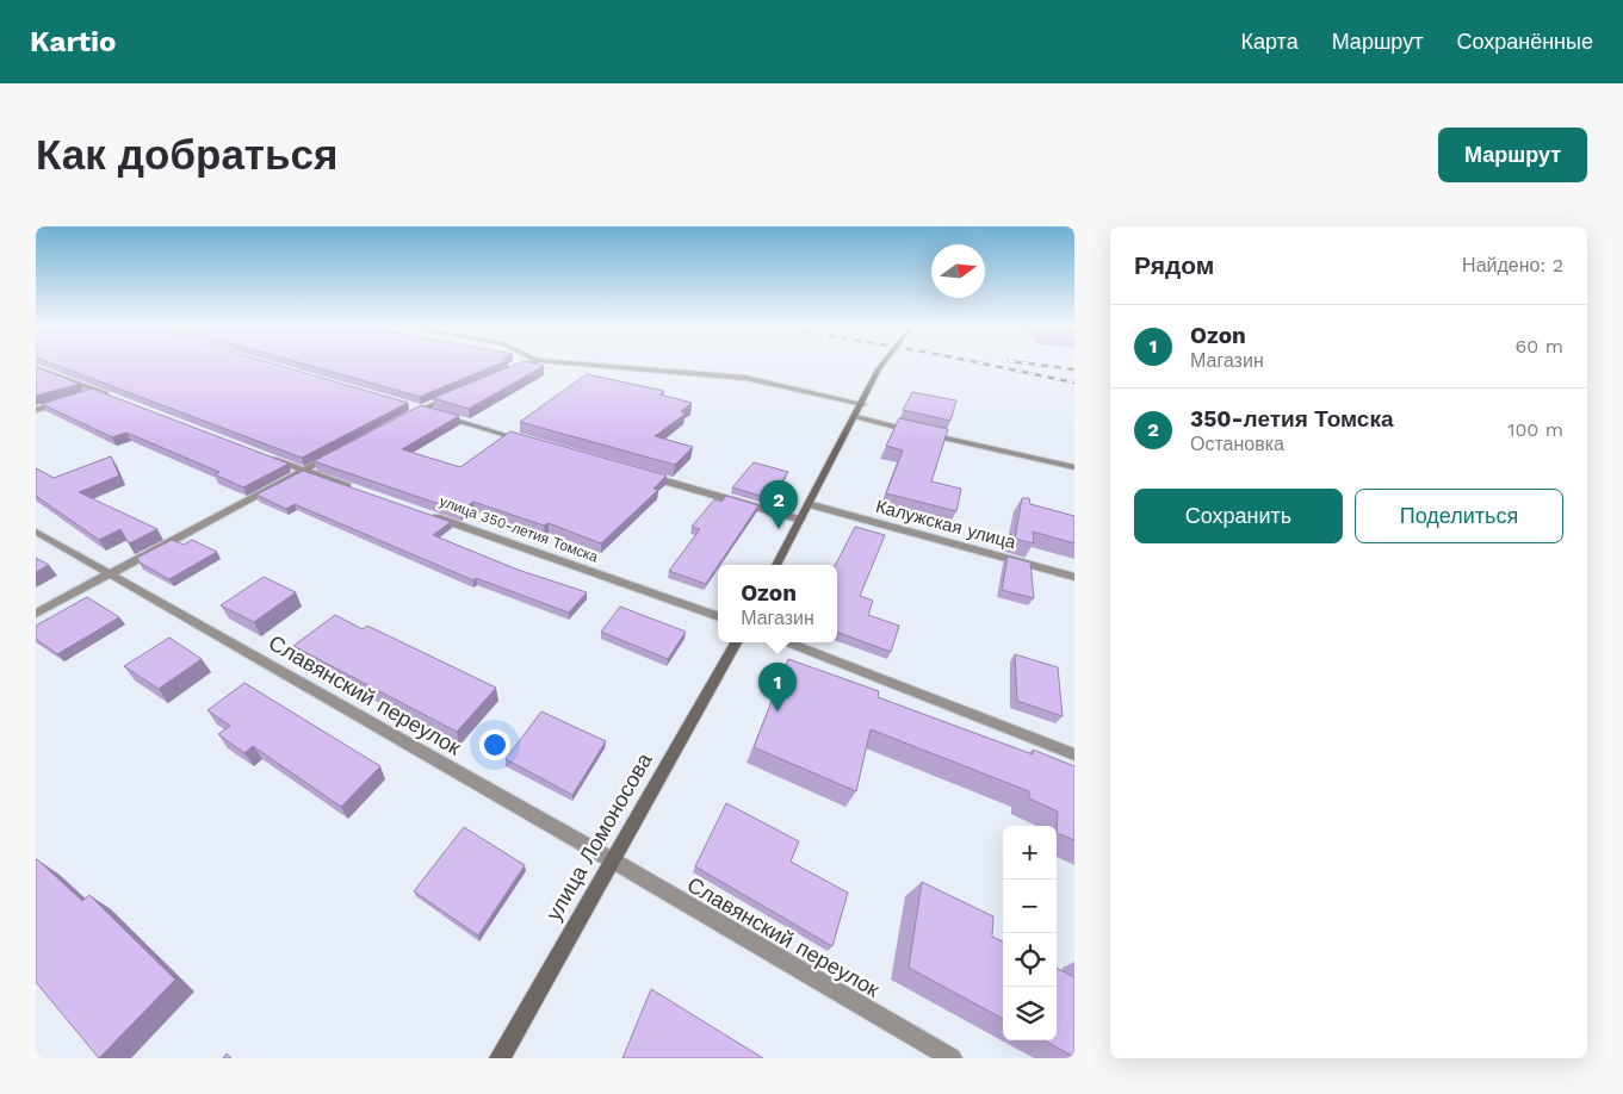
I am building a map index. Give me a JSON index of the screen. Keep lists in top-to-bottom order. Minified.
{"streets":{"street":["Калужская улица","улица 350-летия Томска","Славянский переулок","улица Ломоносова"]},"crossings":[["Славянский переулок","улица Ломоносова"]],"north":"right","page":{"header":"Kartio","nav":["Карта","Маршрут","Сохранённые"],"buttons":["Маршрут",["Сохранить","Поделиться"]],"title":"Как добраться","heading":["Рядом","Найдено: 2"],"list":[{"mark":"1","name":"Ozon","note":"Магазин","value":"60 m"},{"mark":"2","name":"350-летия Томска","note":"Остановка","value":"100 m"}],"pins":["2","1"],"popup":["Ozon","Магазин"],"map_buttons":["+","−"]}}
